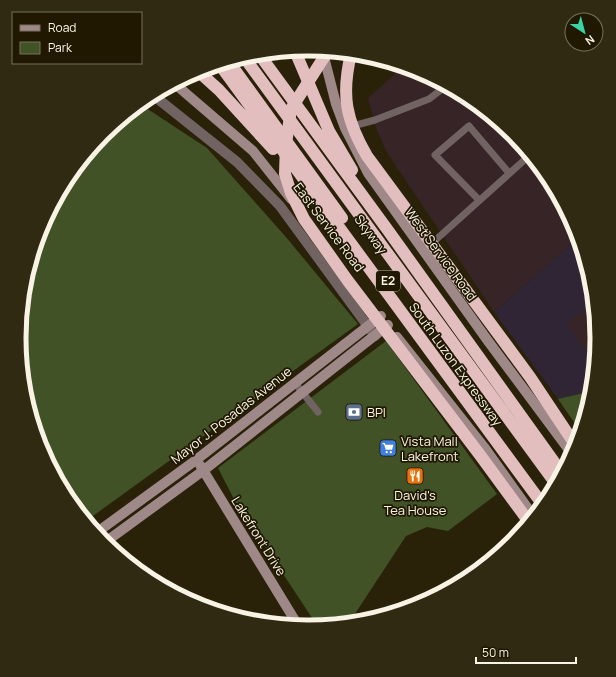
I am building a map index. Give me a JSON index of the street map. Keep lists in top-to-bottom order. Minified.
{"streets":{"highway":["Skyway","E2","South Luzon Expressway"],"main road":["East Service Road","West Service Road","Mayor J. Posadas Avenue","Lakefront Drive"]},"crossings":[["East Service Road","Mayor J. Posadas Avenue"],["Mayor J. Posadas Avenue","Lakefront Drive"]],"places":{"bank":["BPI"],"supermarket":["Vista Mall Lakefront"],"restaurant":["David's Tea House"]},"legend":["Road","Park"],"scale_bar":"50 m","north":"bottom right"}
